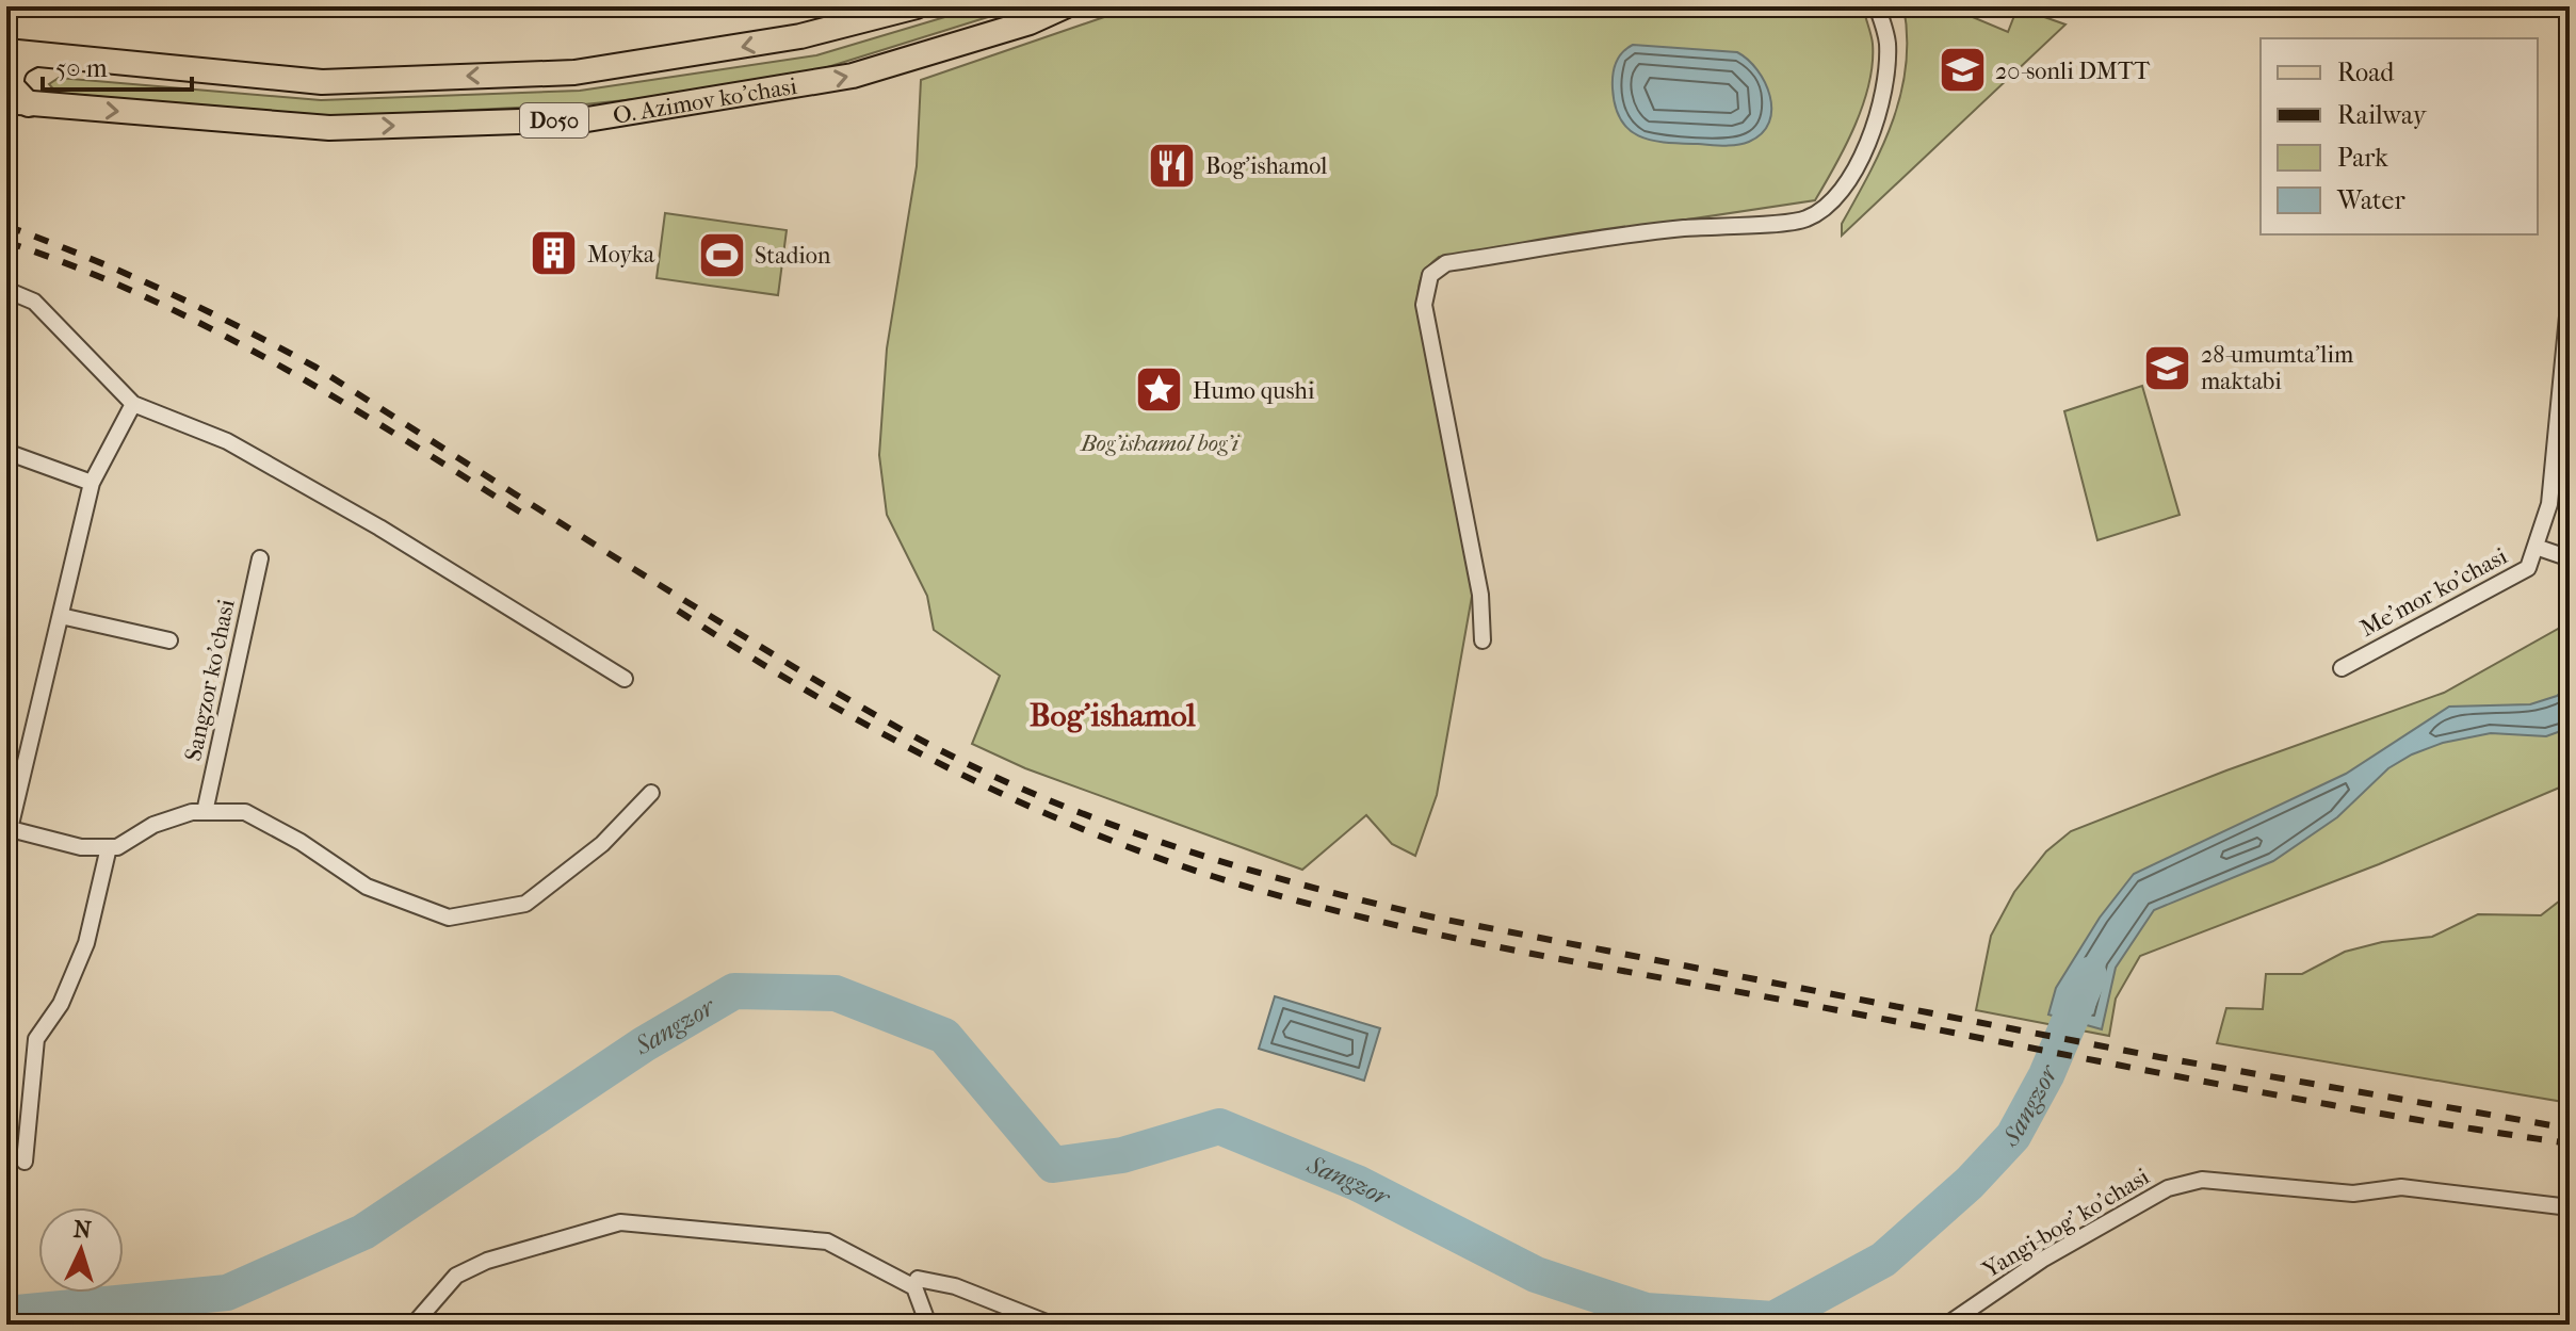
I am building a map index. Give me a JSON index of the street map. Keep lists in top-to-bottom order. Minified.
{"streets":{"main road":["O. Azimov ko'chasi","D050"],"street":["Me'mor ko'chasi","Sangzor ko'chasi","Yangi-bog' ko'chasi"]},"districts":["Bog'ishamol"],"water":["Sangzor"],"parks":["Bog'ishamol bog'i"],"places":{"school or university":["20-sonli DMTT","28-umumta'lim maktabi"],"restaurant":["Bog'ishamol"],"building":["Moyka"],"sports":["Stadion"],"place":["Humo qushi"]},"legend":["Road","Railway","Park","Water"],"scale_bar":"50 m","north":"top"}
